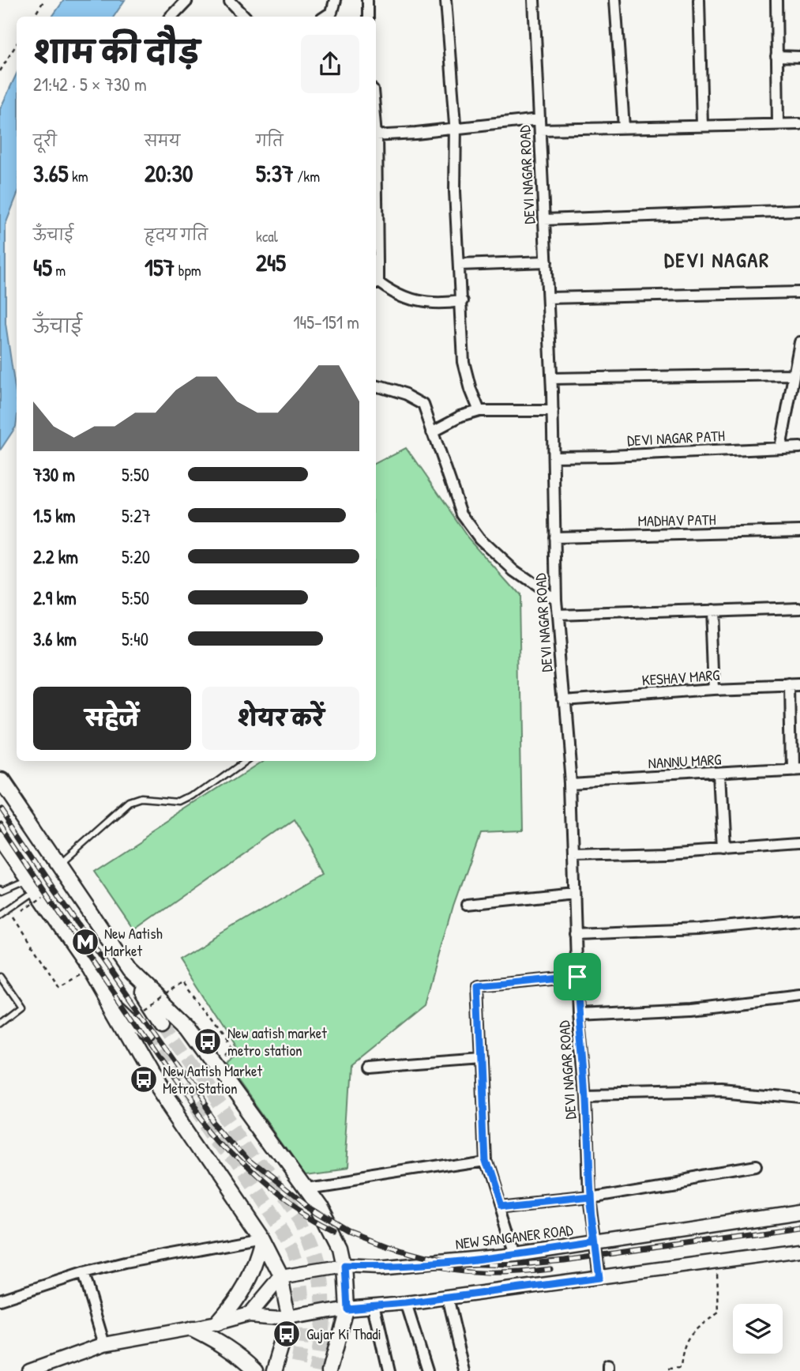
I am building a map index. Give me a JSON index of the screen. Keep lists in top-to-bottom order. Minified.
{"streets":{"main road":["NEW SANGANER ROAD"],"street":["DEVI NAGAR ROAD","DEVI NAGAR PATH","MADHAV PATH","KESHAV MARG","NANNU MARG"]},"crossings":[["DEVI NAGAR ROAD","DEVI NAGAR PATH"],["DEVI NAGAR ROAD","MADHAV PATH"],["DEVI NAGAR ROAD","KESHAV MARG"],["DEVI NAGAR ROAD","NANNU MARG"],["DEVI NAGAR ROAD","NEW SANGANER ROAD"]],"districts":["DEVI NAGAR"],"places":{"metro station":["New Aatish Market"],"bus stop":["New aatish market metro station","New Aatish Market Metro Station","Gujar Ki Thadi"]},"page":{"heading":["शाम की दौड़","21:42 · 5 × 730 m"],"stats":[["दूरी","3.65 km"],["समय","20:30"],["गति","5:37 /km"],["ऊँचाई","45 m"],["हृदय गति","157 bpm"],["kcal","245"]],"chart":["ऊँचाई","145–151 m"],"list":[{"name":"730 m","note":"5:50"},{"name":"1.5 km","note":"5:27"},{"name":"2.2 km","note":"5:20"},{"name":"2.9 km","note":"5:50"},{"name":"3.6 km","note":"5:40"}],"buttons":["सहेजें","शेयर करें"]}}
